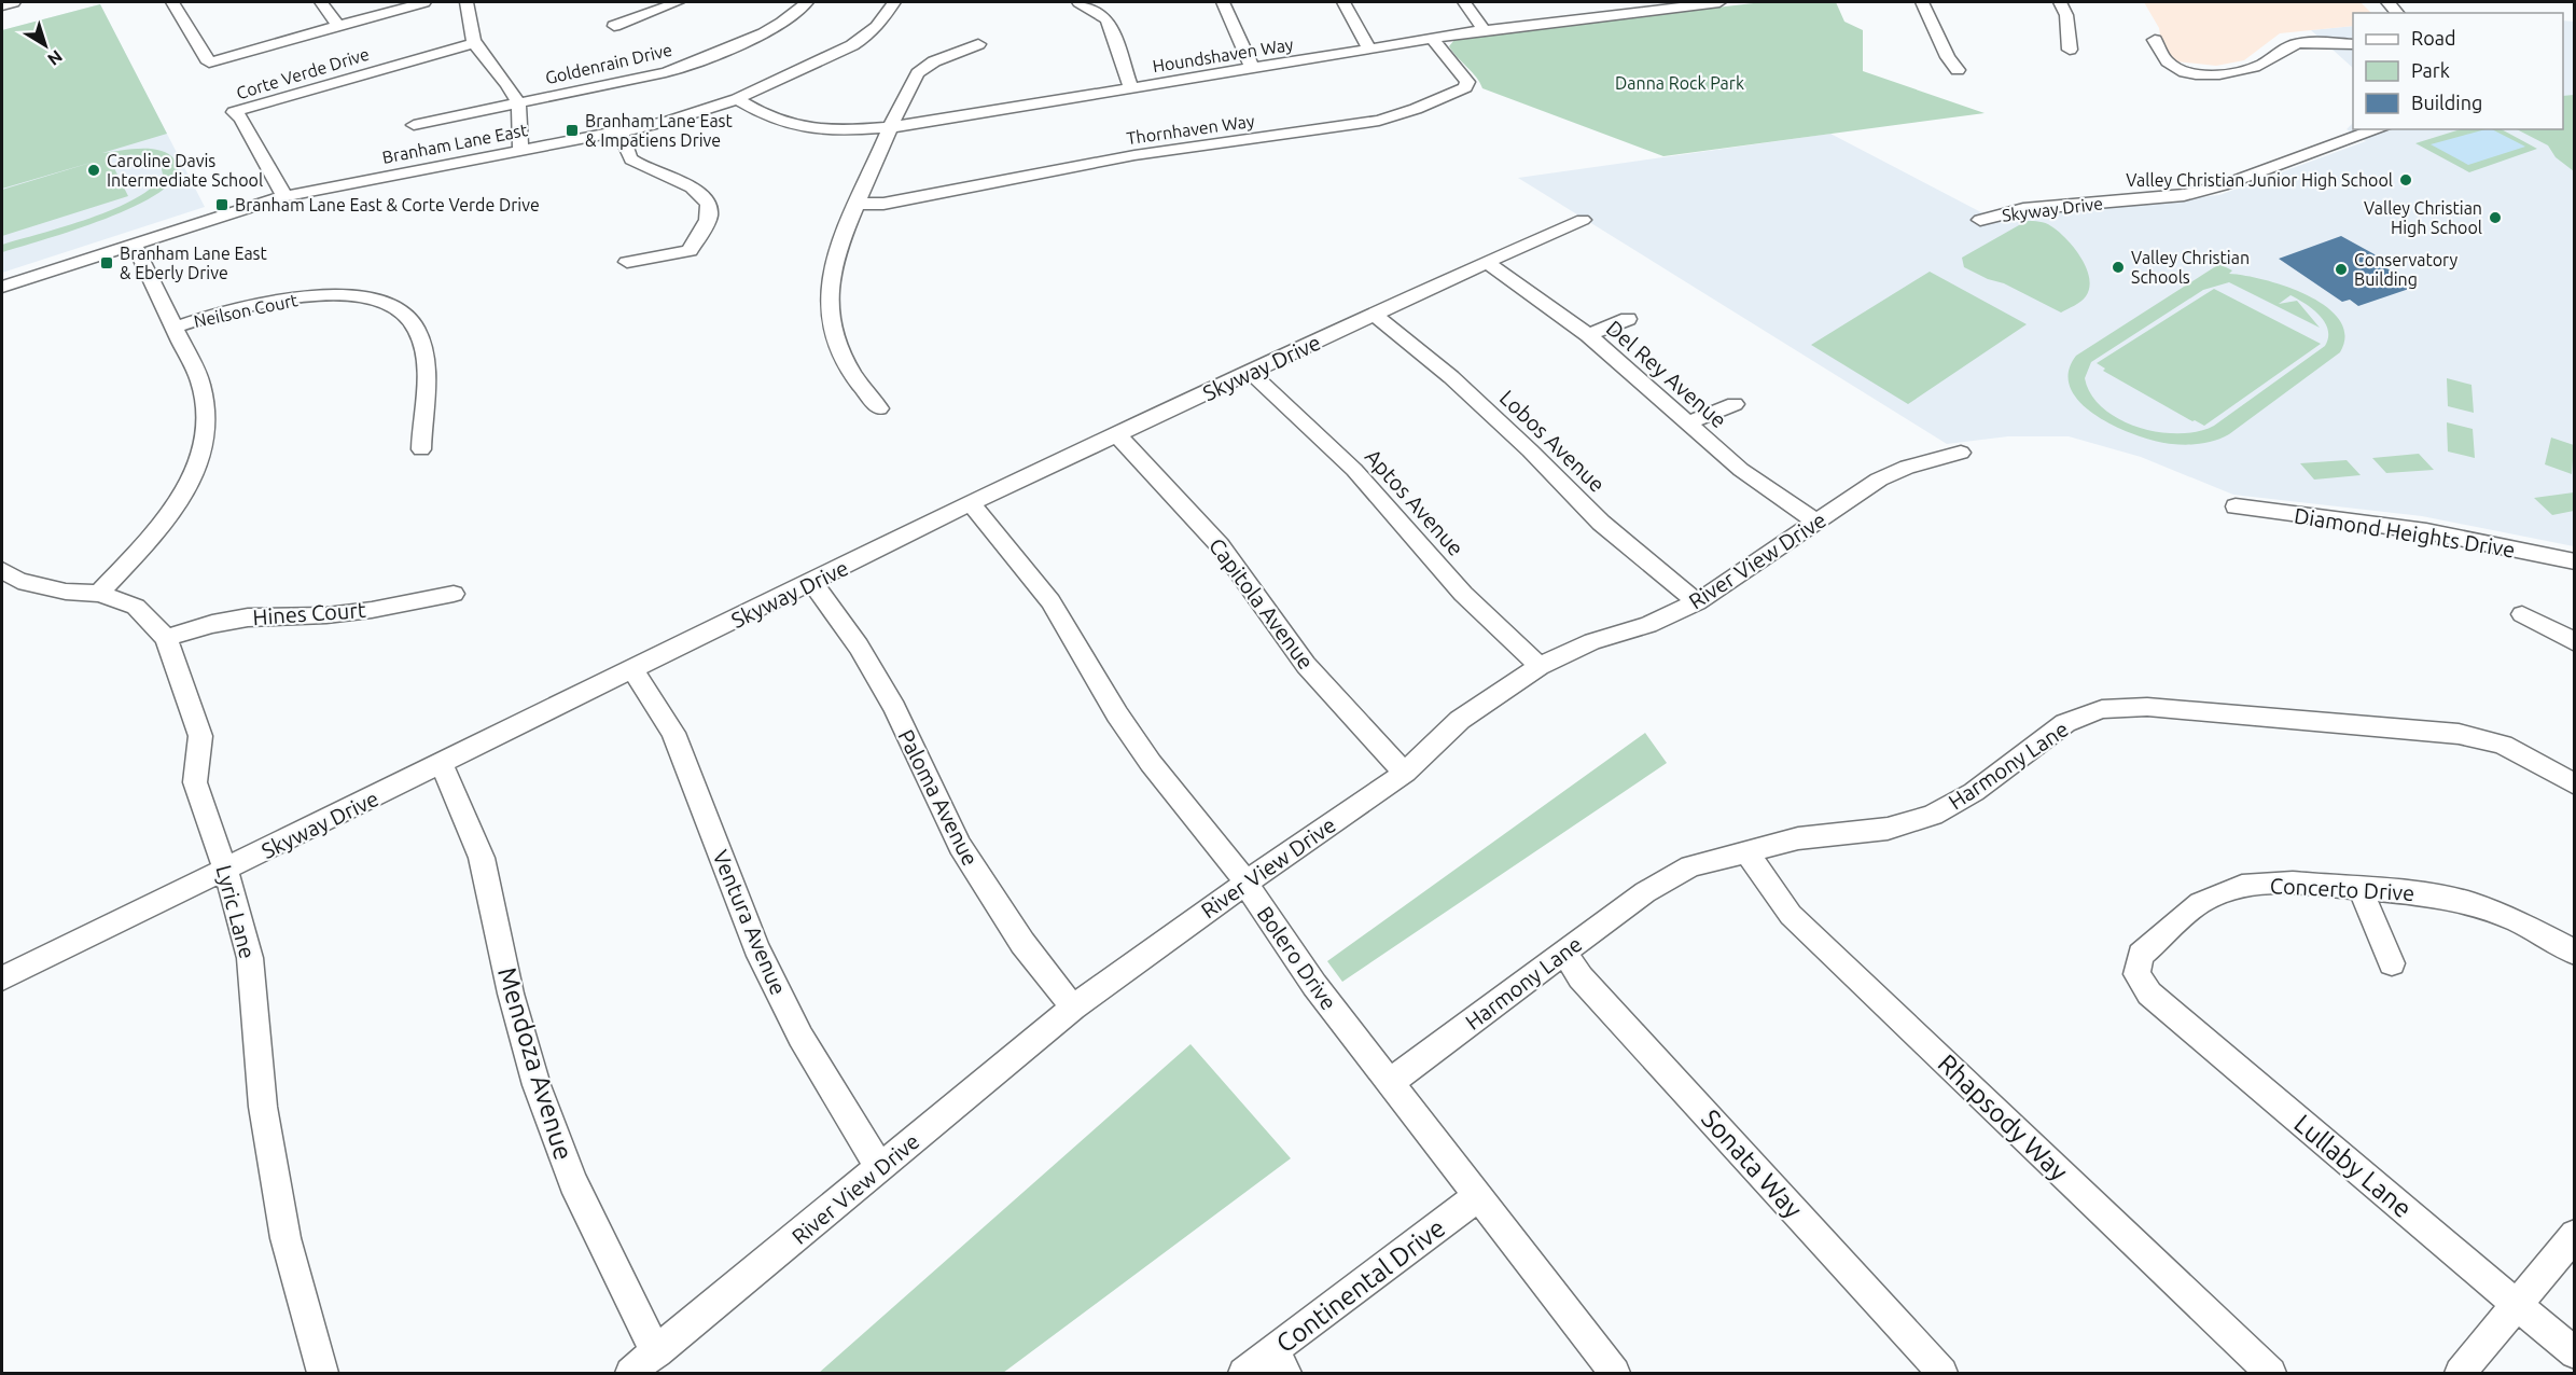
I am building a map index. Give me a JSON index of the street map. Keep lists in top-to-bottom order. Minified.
{"streets":{"street":["Houndshaven Way","Goldenrain Drive","Corte Verde Drive","Thornhaven Way","Branham Lane East","Skyway Drive","Neilson Court","Del Rey Avenue","Lobos Avenue","Aptos Avenue","Diamond Heights Drive","River View Drive","Capitola Avenue","Hines Court","Harmony Lane","Paloma Avenue","Concerto Drive","Lyric Lane","Ventura Avenue","Bolero Drive","Mendoza Avenue","Rhapsody Way","Sonata Way","Lullaby Lane","Continental Drive"]},"crossings":[["Houndshaven Way","Thornhaven Way"],["Houndshaven Way","Branham Lane East"],["Corte Verde Drive","Branham Lane East"],["Skyway Drive","Del Rey Avenue"],["Skyway Drive","Lobos Avenue"],["Skyway Drive","Aptos Avenue"],["Skyway Drive","Capitola Avenue"],["Skyway Drive","Paloma Avenue"],["Skyway Drive","Lyric Lane"],["Skyway Drive","Ventura Avenue"],["Skyway Drive","Bolero Drive"],["Skyway Drive","Mendoza Avenue"],["Del Rey Avenue","River View Drive"],["Lobos Avenue","River View Drive"],["Aptos Avenue","River View Drive"],["River View Drive","Capitola Avenue"],["River View Drive","Paloma Avenue"],["River View Drive","Ventura Avenue"],["River View Drive","Bolero Drive"],["River View Drive","Mendoza Avenue"],["Hines Court","Lyric Lane"],["Harmony Lane","Bolero Drive"],["Harmony Lane","Rhapsody Way"],["Harmony Lane","Sonata Way"],["Concerto Drive","Lullaby Lane"],["Bolero Drive","Continental Drive"]],"parks":["Danna Rock Park"],"places":{"transit":["Branham Lane East & Impatiens Drive","Branham Lane East & Corte Verde Drive","Branham Lane East & Eberly Drive"],"other":["Caroline Davis Intermediate School","Valley Christian Junior High School","Valley Christian High School","Valley Christian Schools","Conservatory Building"]},"legend":["Road","Park","Building"],"north":"bottom right"}
